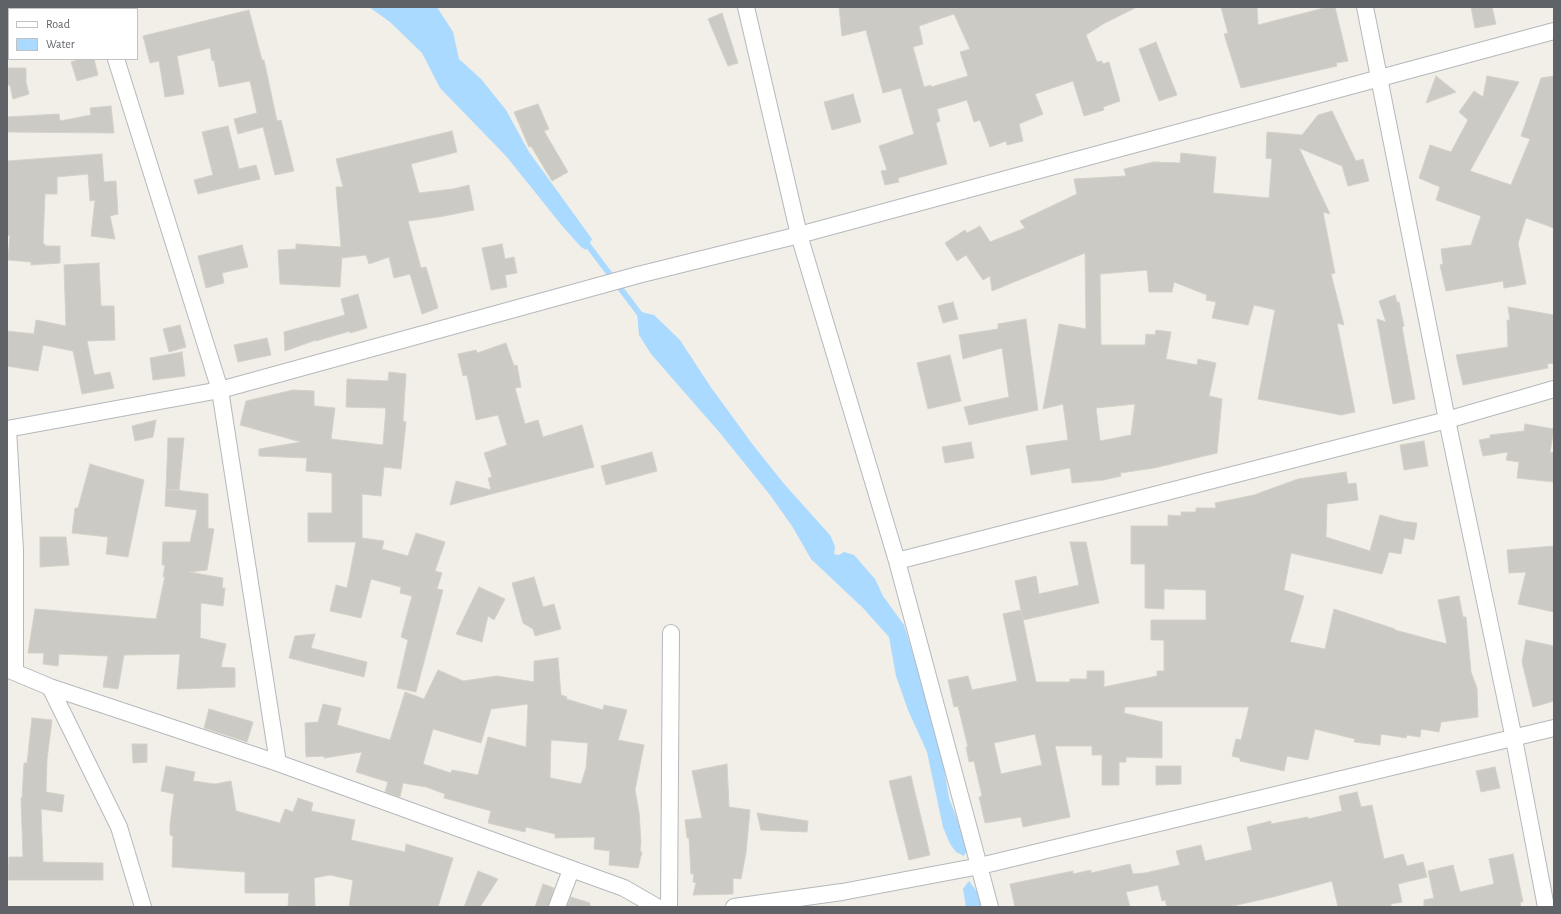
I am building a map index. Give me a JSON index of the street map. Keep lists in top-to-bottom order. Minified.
{"legend":["Road","Water"]}
